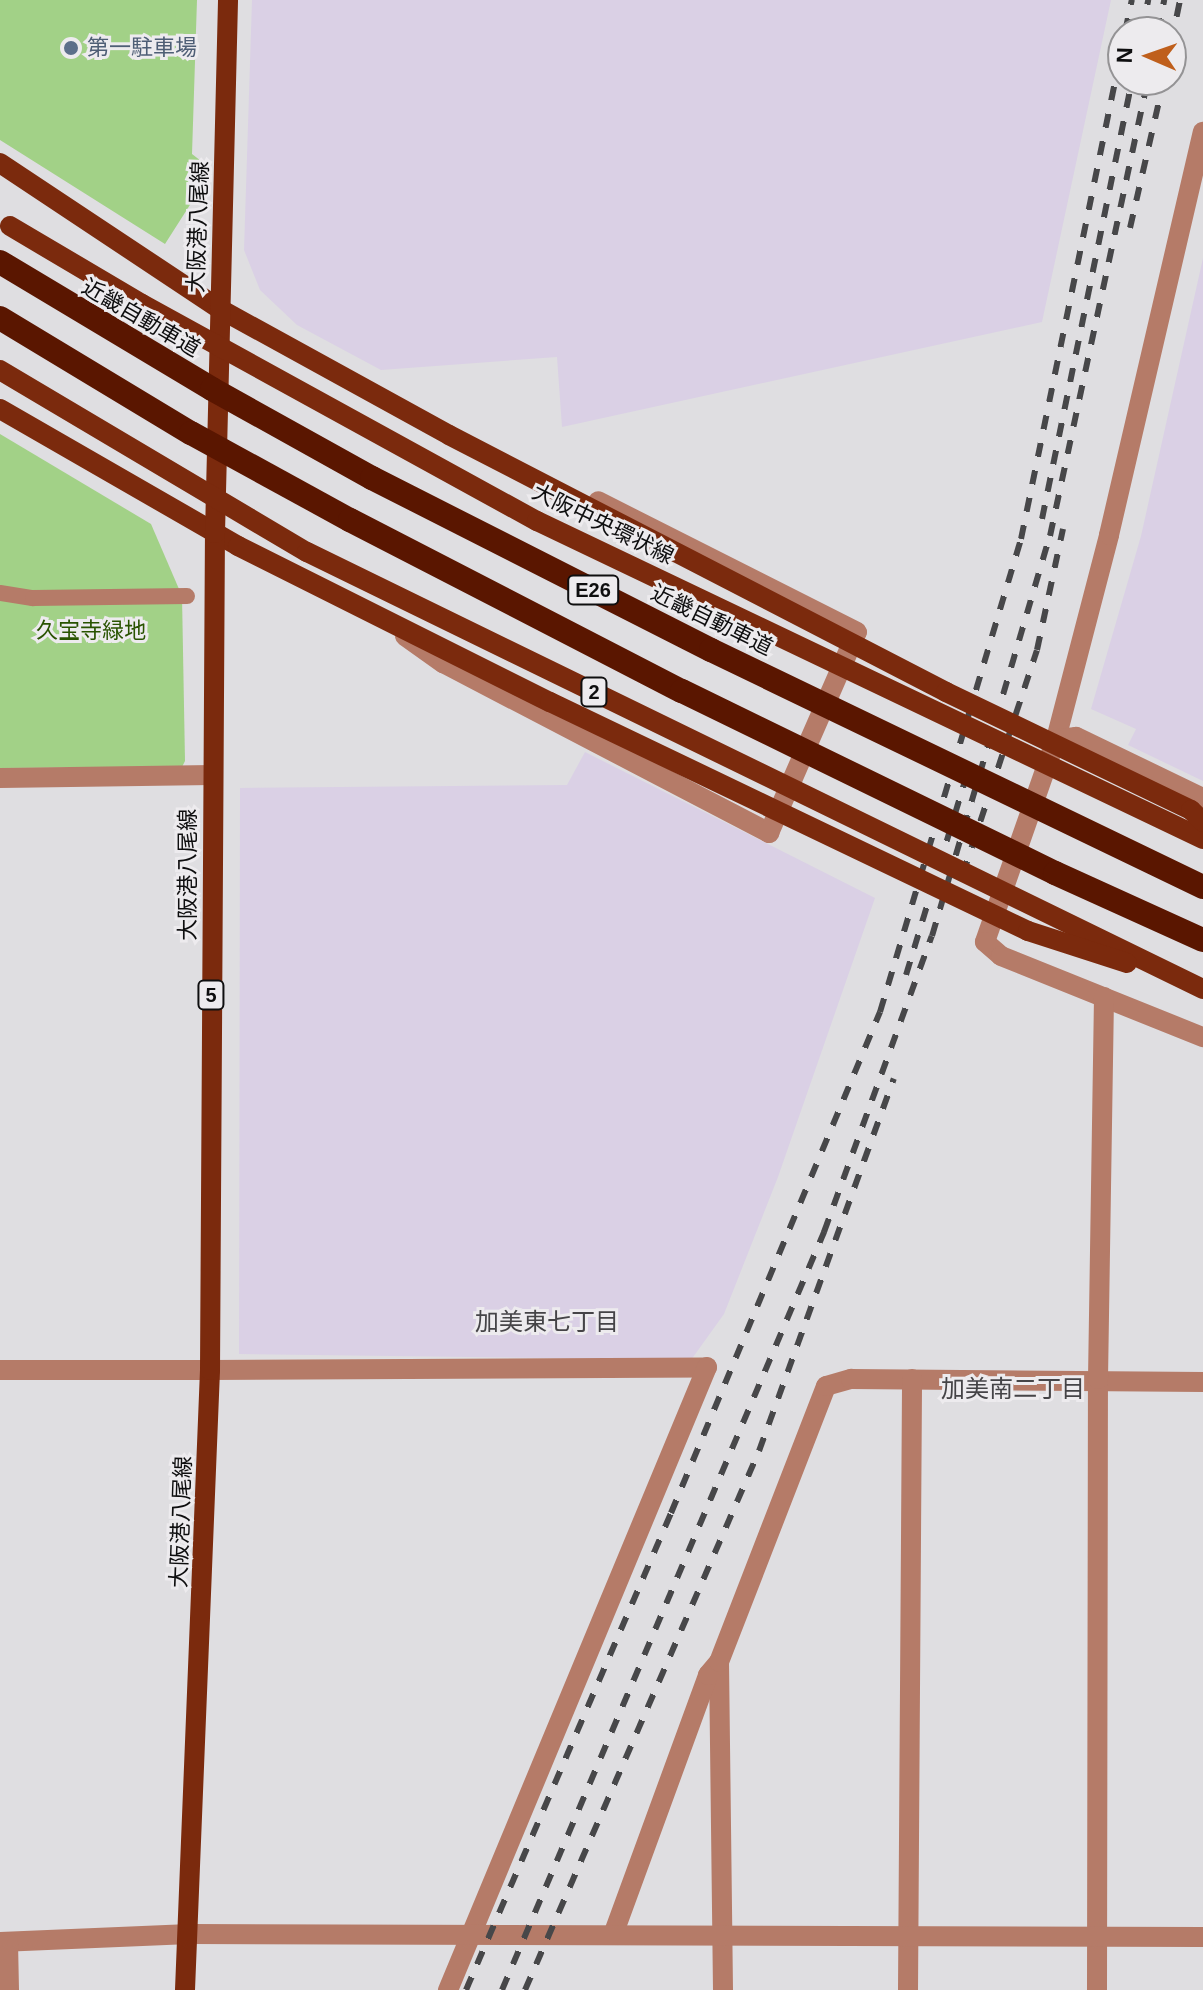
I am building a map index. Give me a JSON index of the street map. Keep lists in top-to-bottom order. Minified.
{"streets":{"highway":["近畿自動車道","E26"],"main road":["大阪港八尾線","大阪中央環状線","2","5"]},"crossings":[["大阪港八尾線","2"]],"districts":["加美東七丁目","加美南二丁目"],"parks":["久宝寺緑地"],"places":["第一駐車場"],"north":"left"}
